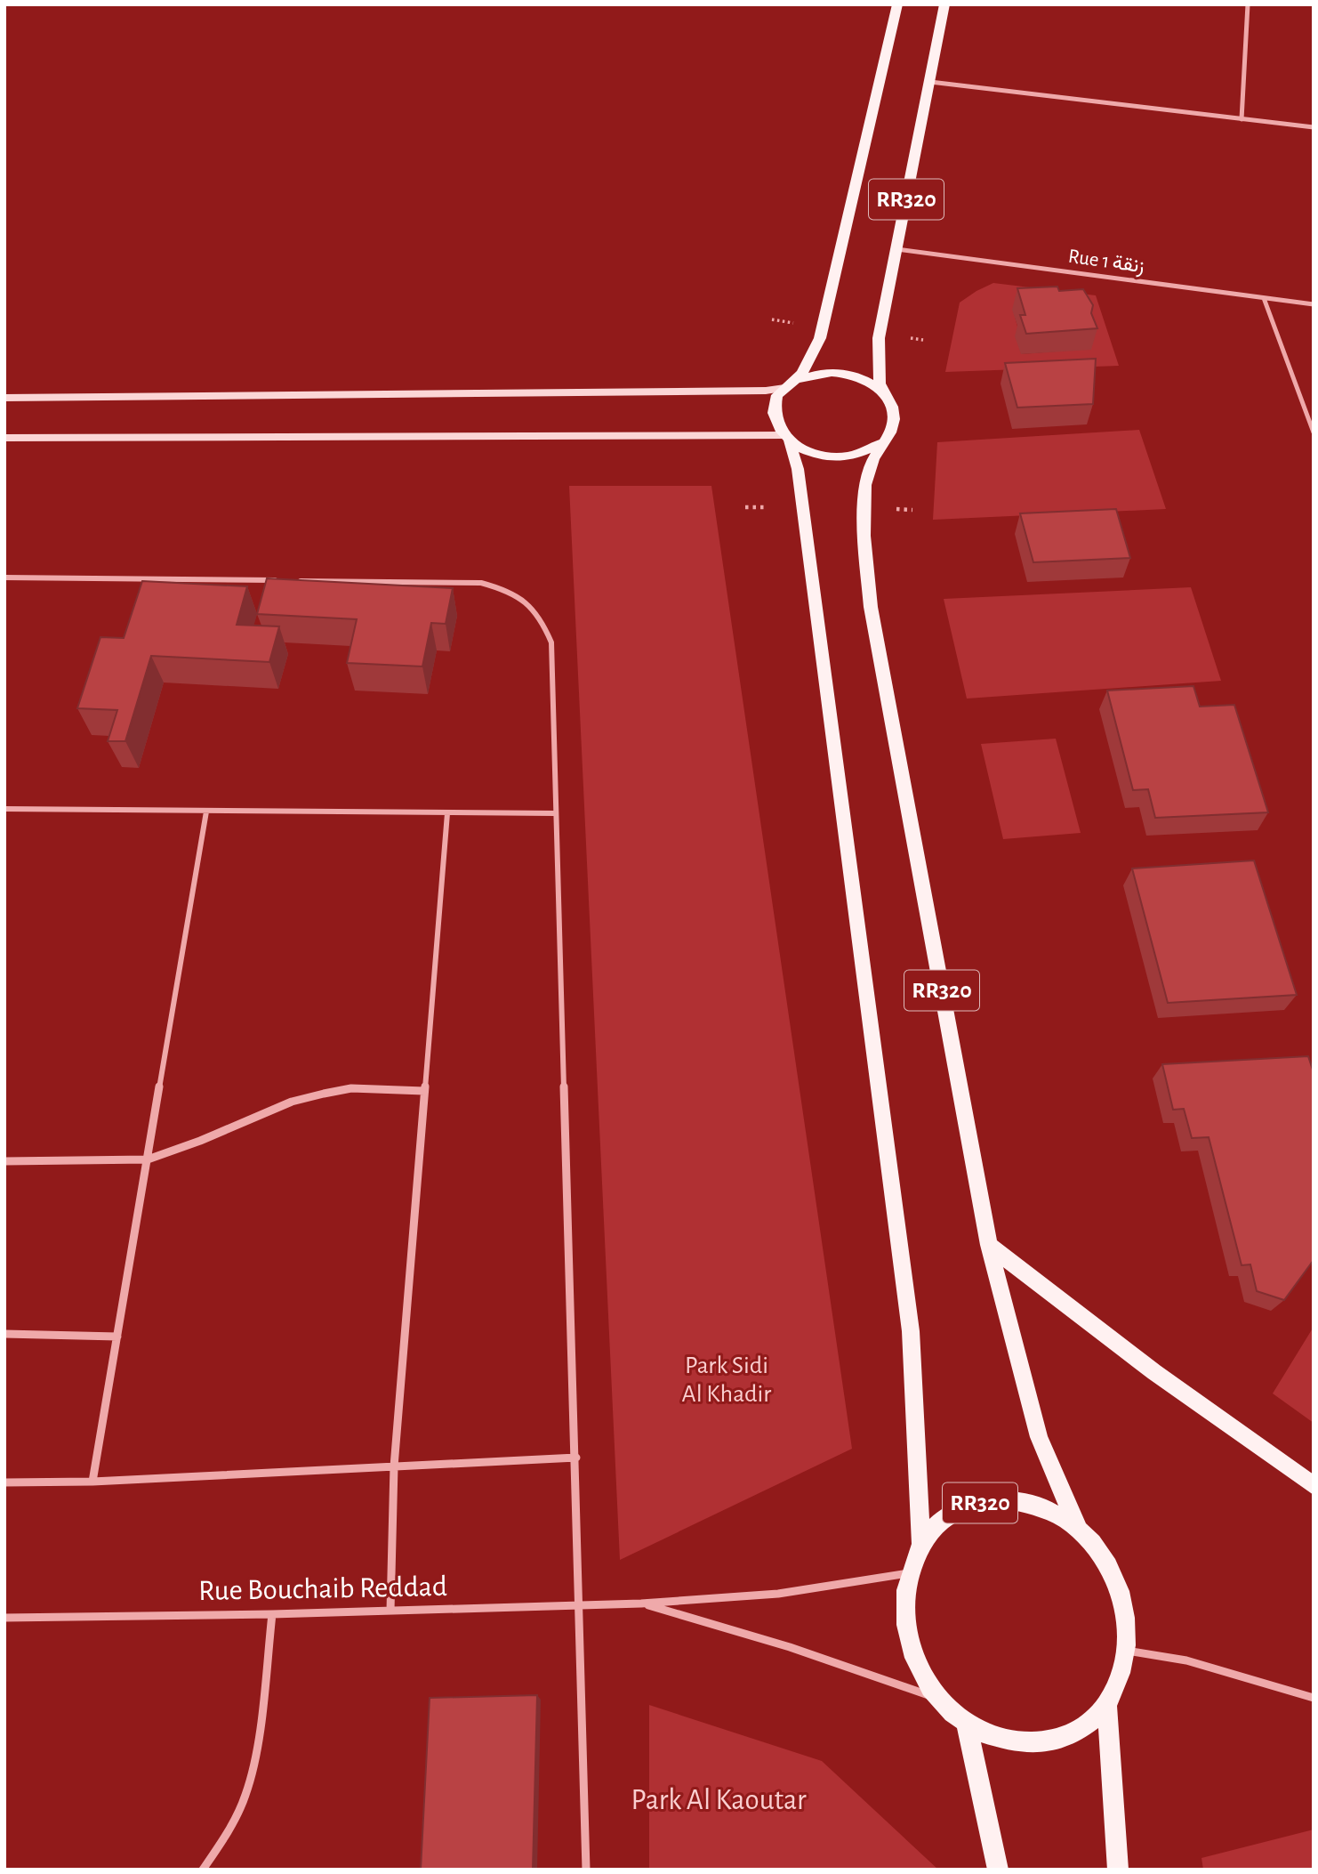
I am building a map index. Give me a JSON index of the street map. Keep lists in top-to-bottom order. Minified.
{"streets":{"main road":["RR320"],"street":["Rue 1 زنقة","Rue Bouchaib Reddad"]},"crossings":[["RR320","Rue 1 زنقة"],["RR320","Rue Bouchaib Reddad"]],"parks":["Park Sidi Al Khadir","Park Al Kaoutar"]}
